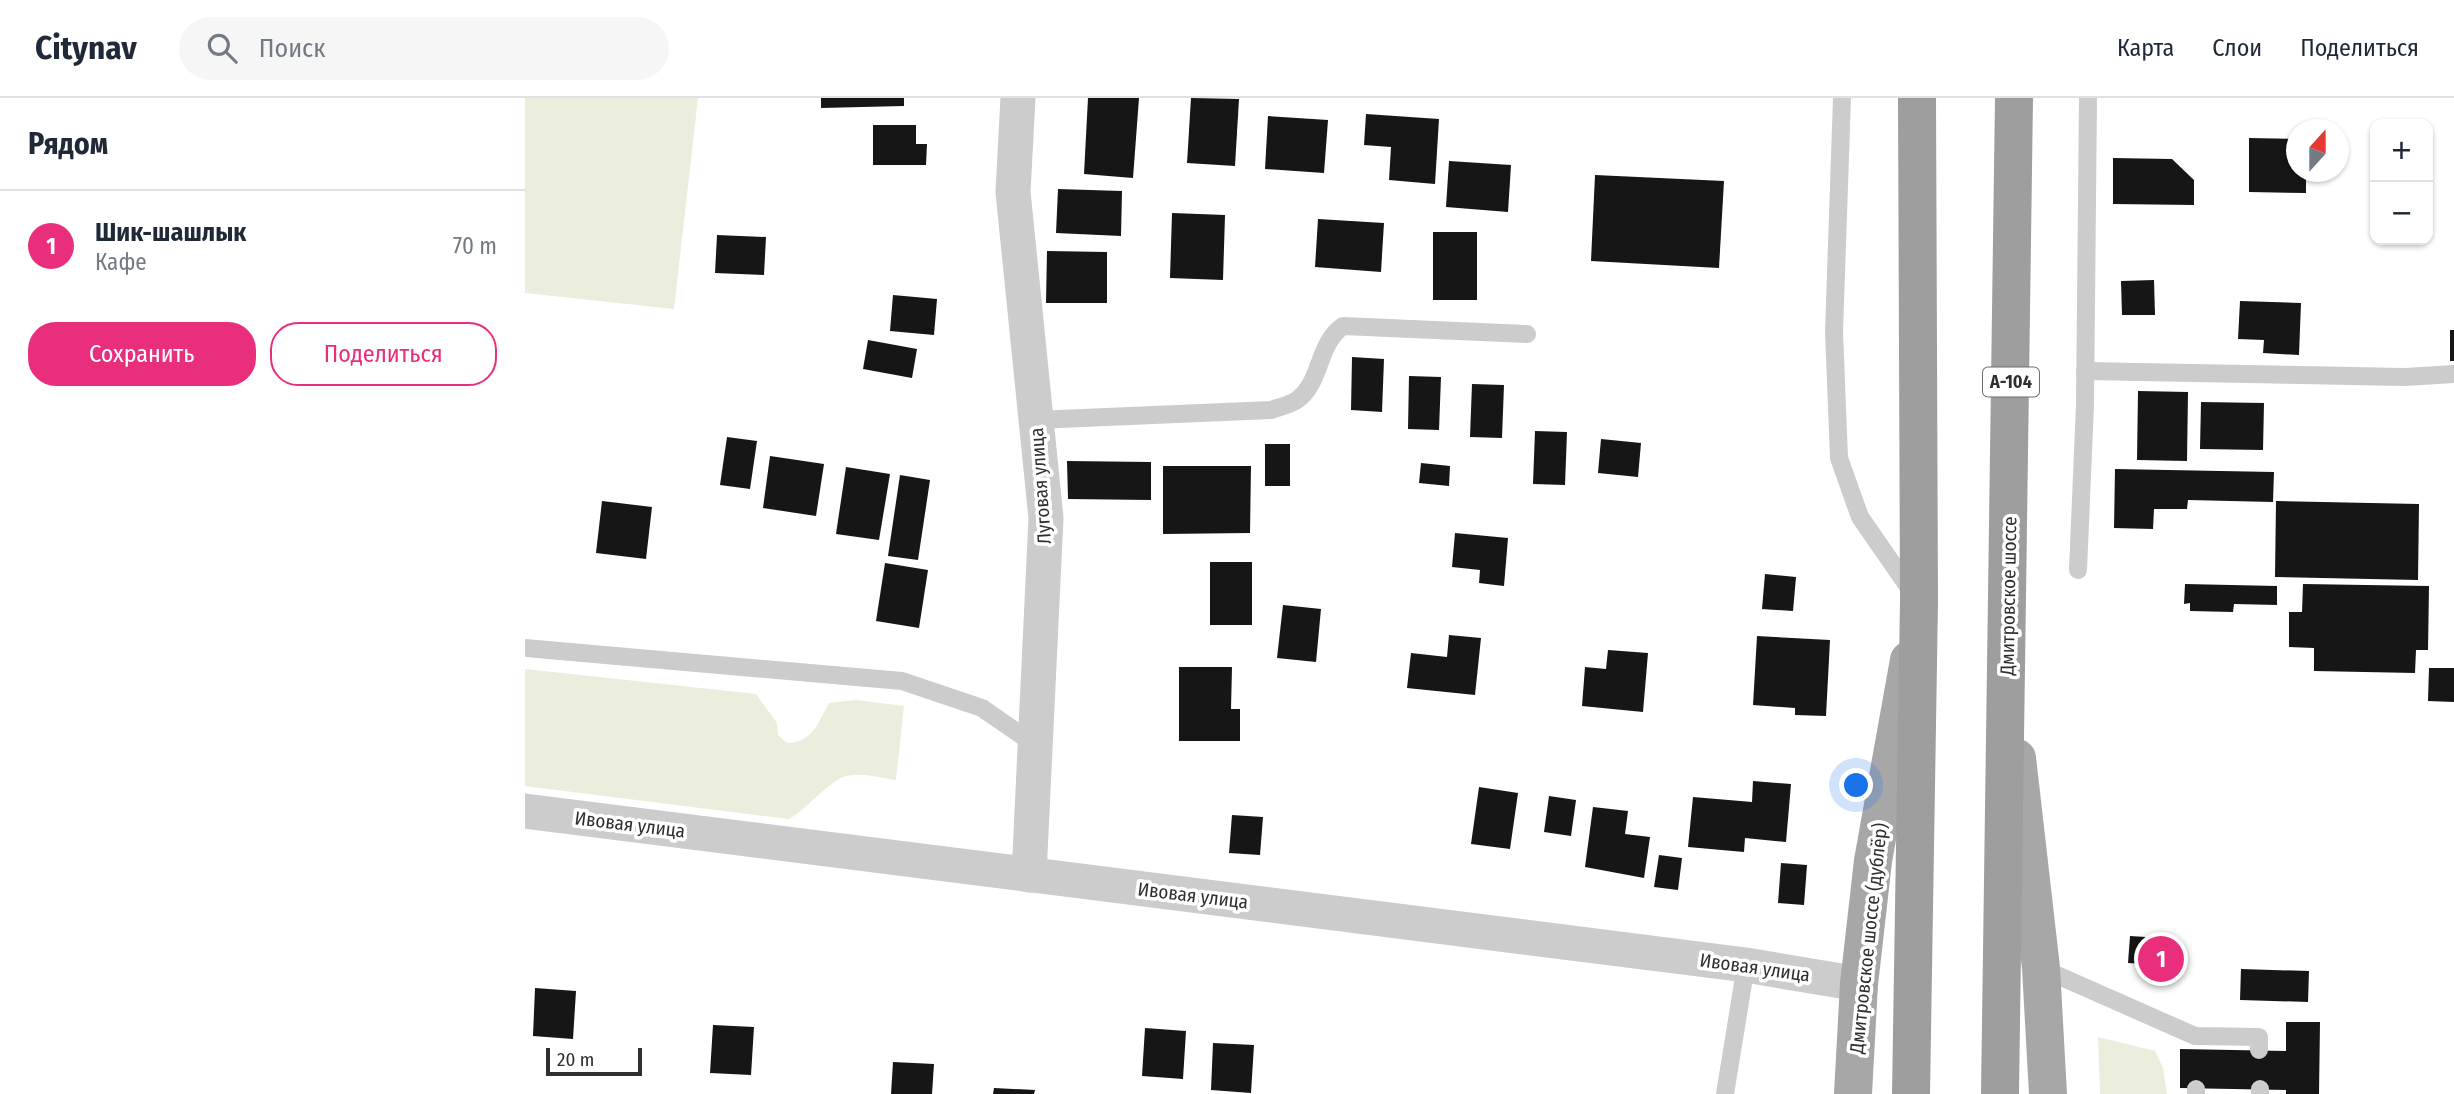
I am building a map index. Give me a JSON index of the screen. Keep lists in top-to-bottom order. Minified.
{"streets":{"highway":["А-104","Дмитровское шоссе"],"main road":["Дмитровское шоссе (дублёр)"],"street":["Луговая улица","Ивовая улица"]},"crossings":[["Луговая улица","Ивовая улица"],["Ивовая улица","Дмитровское шоссе (дублёр)"]],"scale_bar":"20 m","north":"top","page":{"header":"Citynav","search":"Поиск","nav":["Карта","Слои","Поделиться"],"heading":"Рядом","map_buttons":["+","−"],"list":[{"mark":"1","name":"Шик-шашлык","note":"Кафе","value":"70 m"}],"buttons":["Сохранить","Поделиться"],"pins":"1","scale":"20 m"}}
